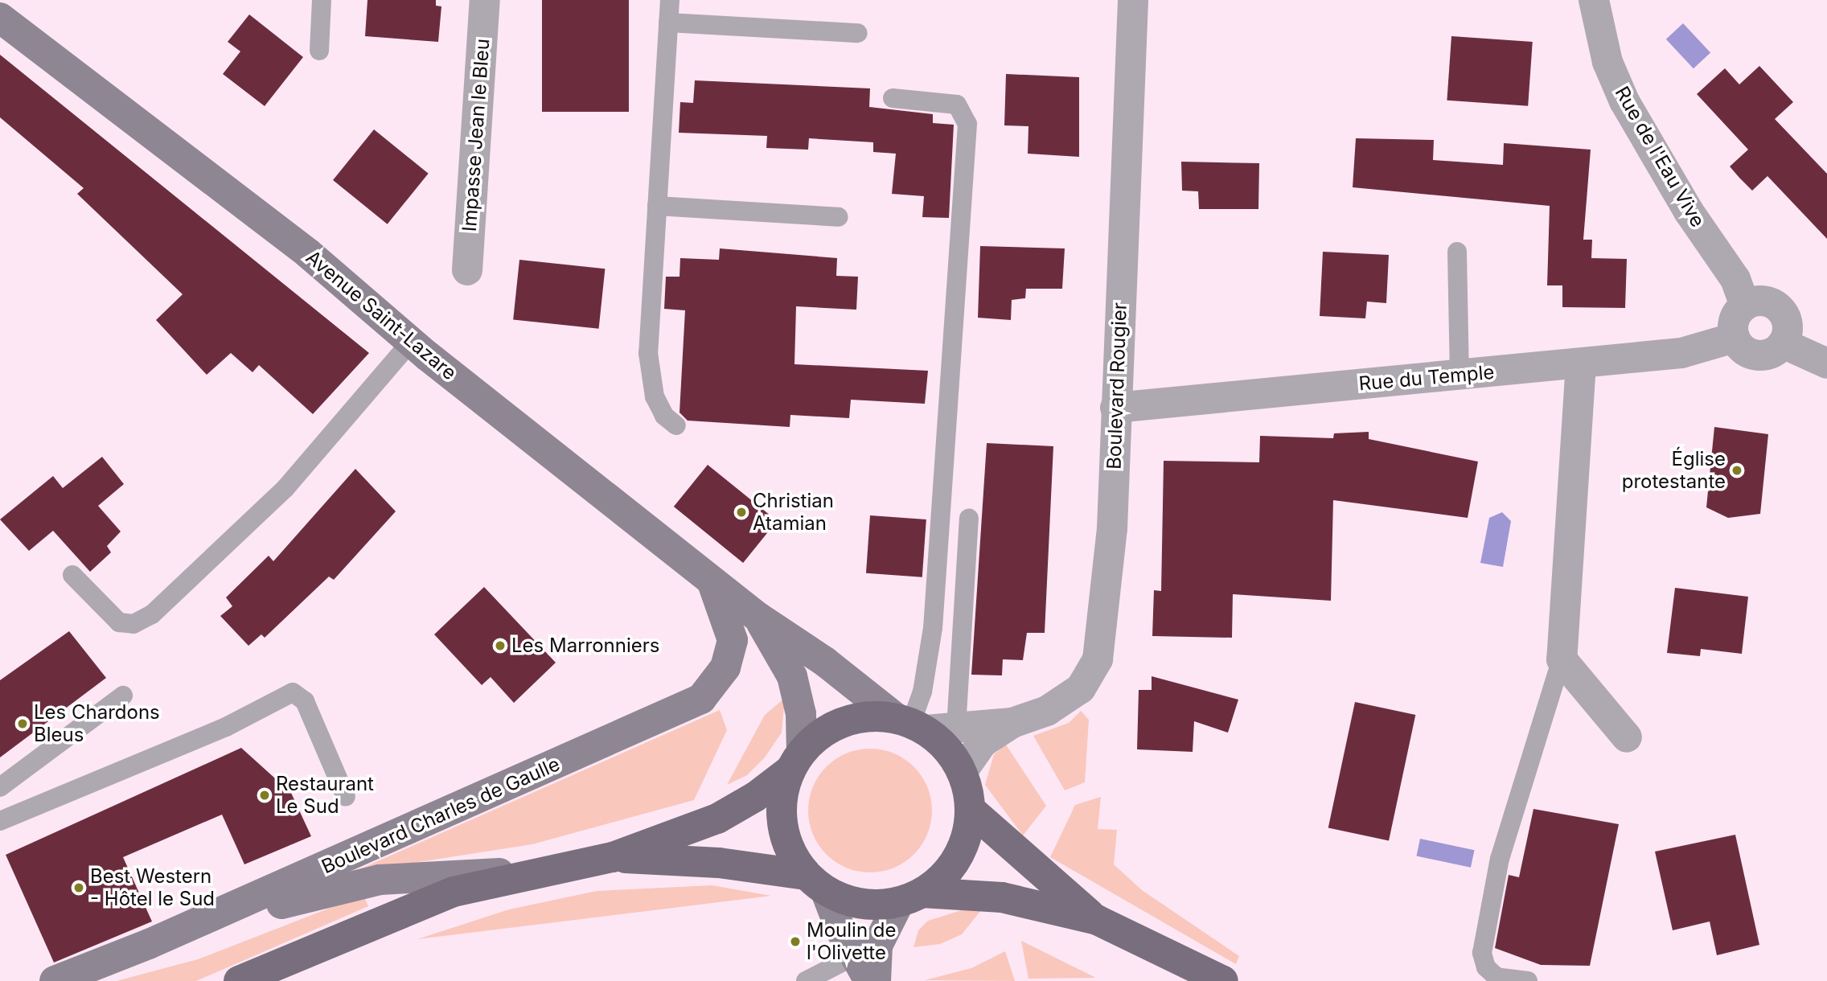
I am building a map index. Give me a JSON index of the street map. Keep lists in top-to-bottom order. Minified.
{"streets":{"street":["Impasse Jean le Bleu","Rue de l'Eau Vive","Avenue Saint-Lazare","Rue du Temple","Boulevard Rougier","Boulevard Charles de Gaulle"]},"crossings":[["Rue de l'Eau Vive","Rue du Temple"],["Avenue Saint-Lazare","Boulevard Rougier"],["Avenue Saint-Lazare","Boulevard Charles de Gaulle"],["Rue du Temple","Boulevard Rougier"]],"places":["Église protestante","Christian Atamian","Les Marronniers","Les Chardons Bleus","Restaurant Le Sud","Best Western - Hôtel le Sud","Moulin de l'Olivette"]}
